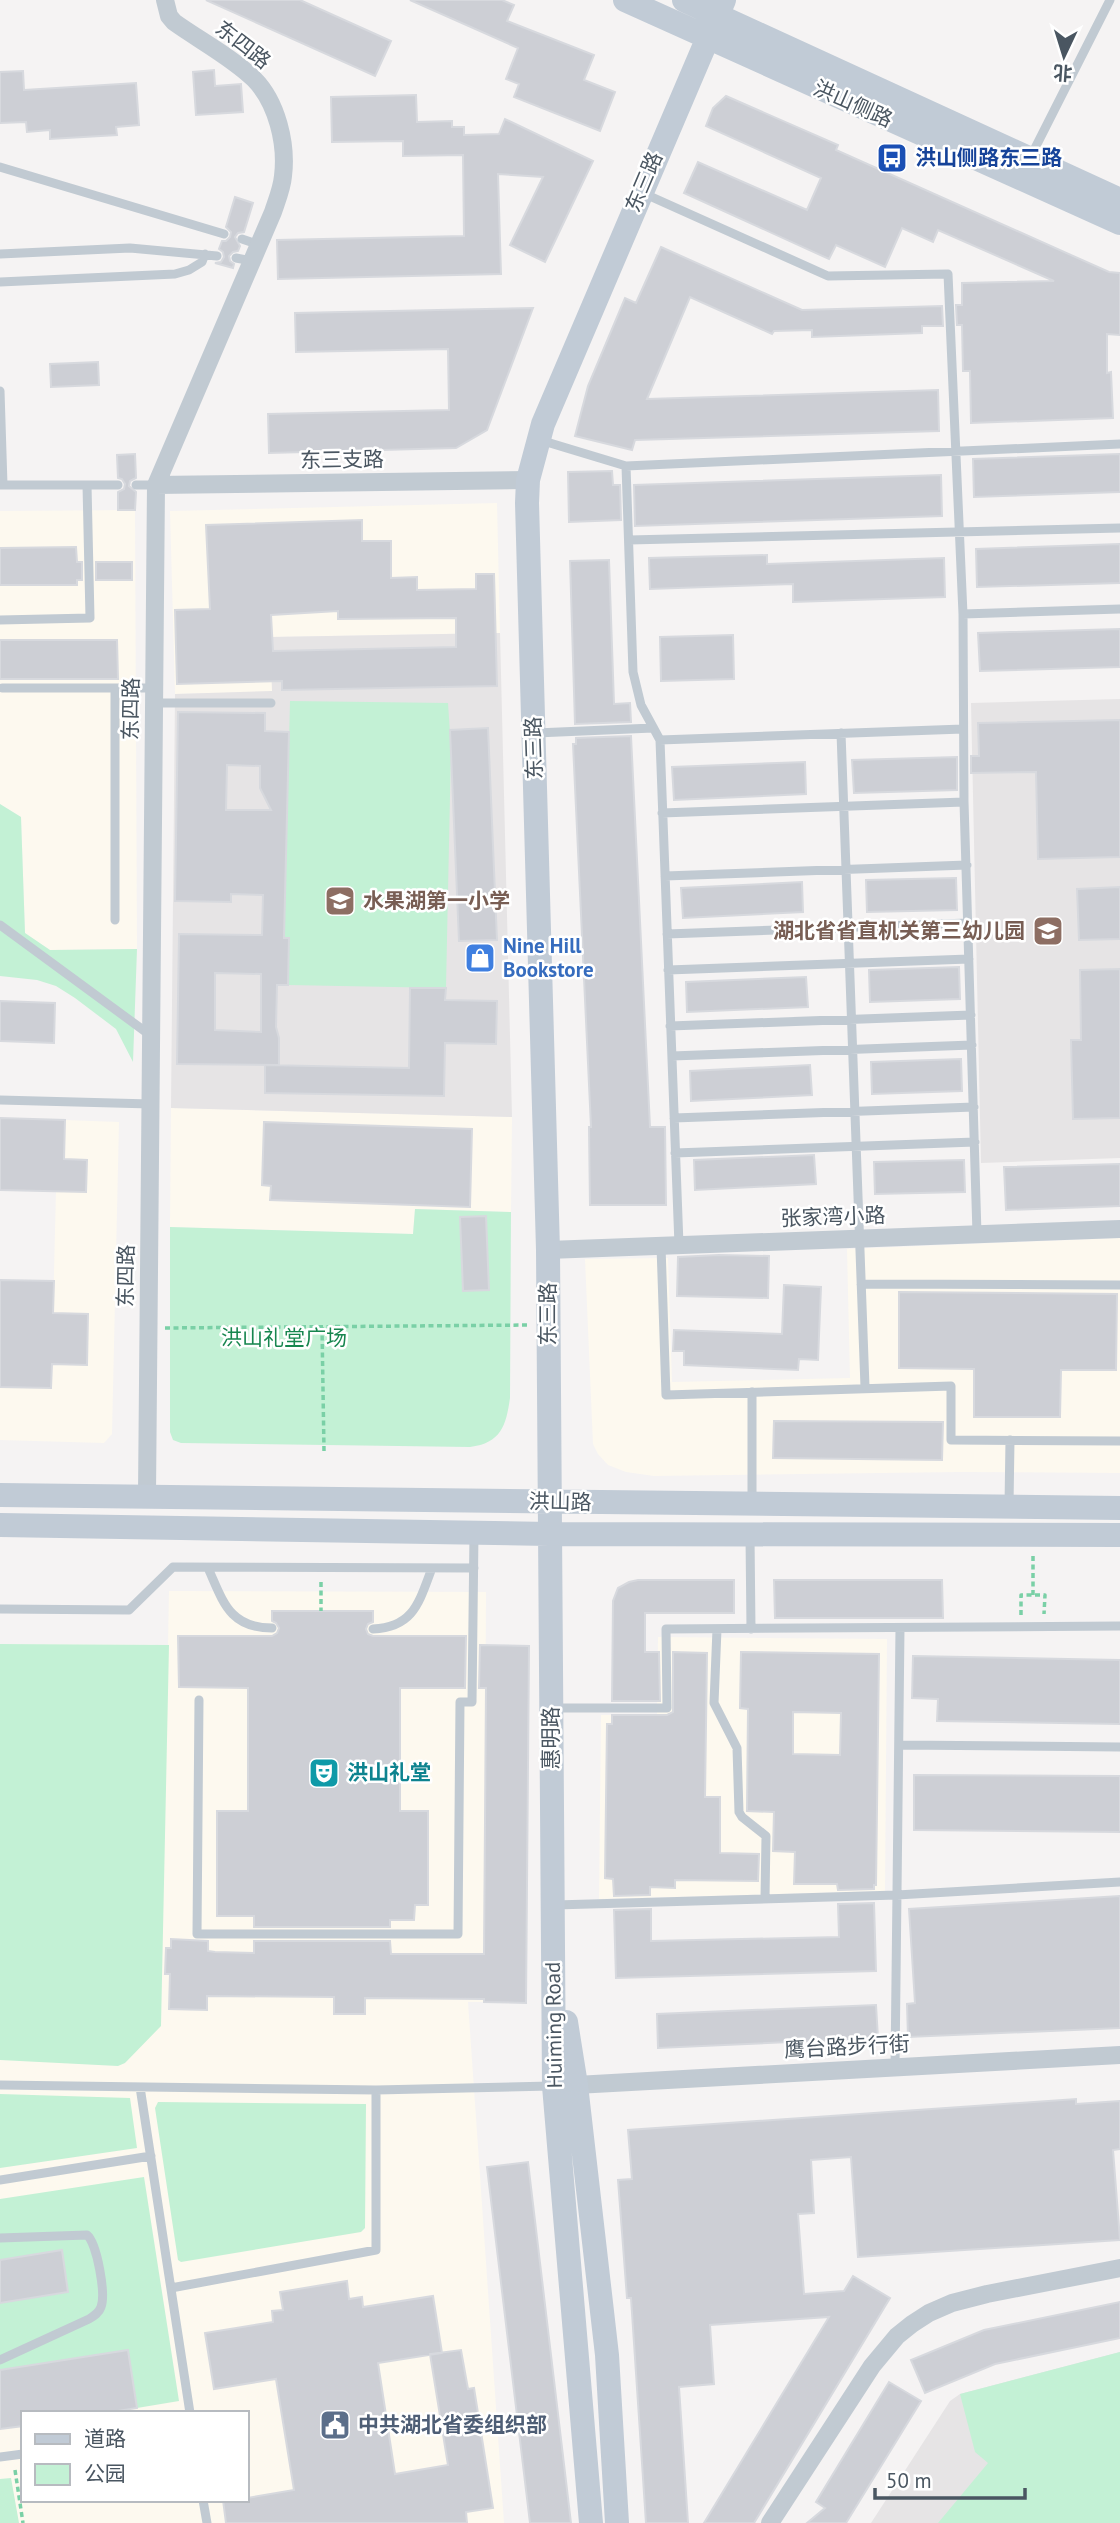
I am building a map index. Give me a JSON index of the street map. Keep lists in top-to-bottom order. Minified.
{"streets":{"main road":["洪山侧路","东三路","洪山路","惠明路","Huiming Road"],"street":["东四路","东三支路","张家湾小路","鹰台路步行街"]},"crossings":[["东四路","东三支路"],["东四路","洪山路"],["洪山侧路","东三路"],["东三路","东三支路"],["东三路","张家湾小路"],["东三路","洪山路"],["东三路","惠明路"],["洪山路","惠明路"],["惠明路","Huiming Road"],["Huiming Road","鹰台路步行街"]],"parks":["洪山礼堂广场"],"places":{"bus stop":["洪山侧路东三路"],"school or university":["水果湖第一小学","湖北省省直机关第三幼儿园"],"shop":["Nine Hill Bookstore"],"theatre":["洪山礼堂"],"public building":["中共湖北省委组织部"]},"legend":["道路","公园"],"scale_bar":"50 m","north":"bottom"}
